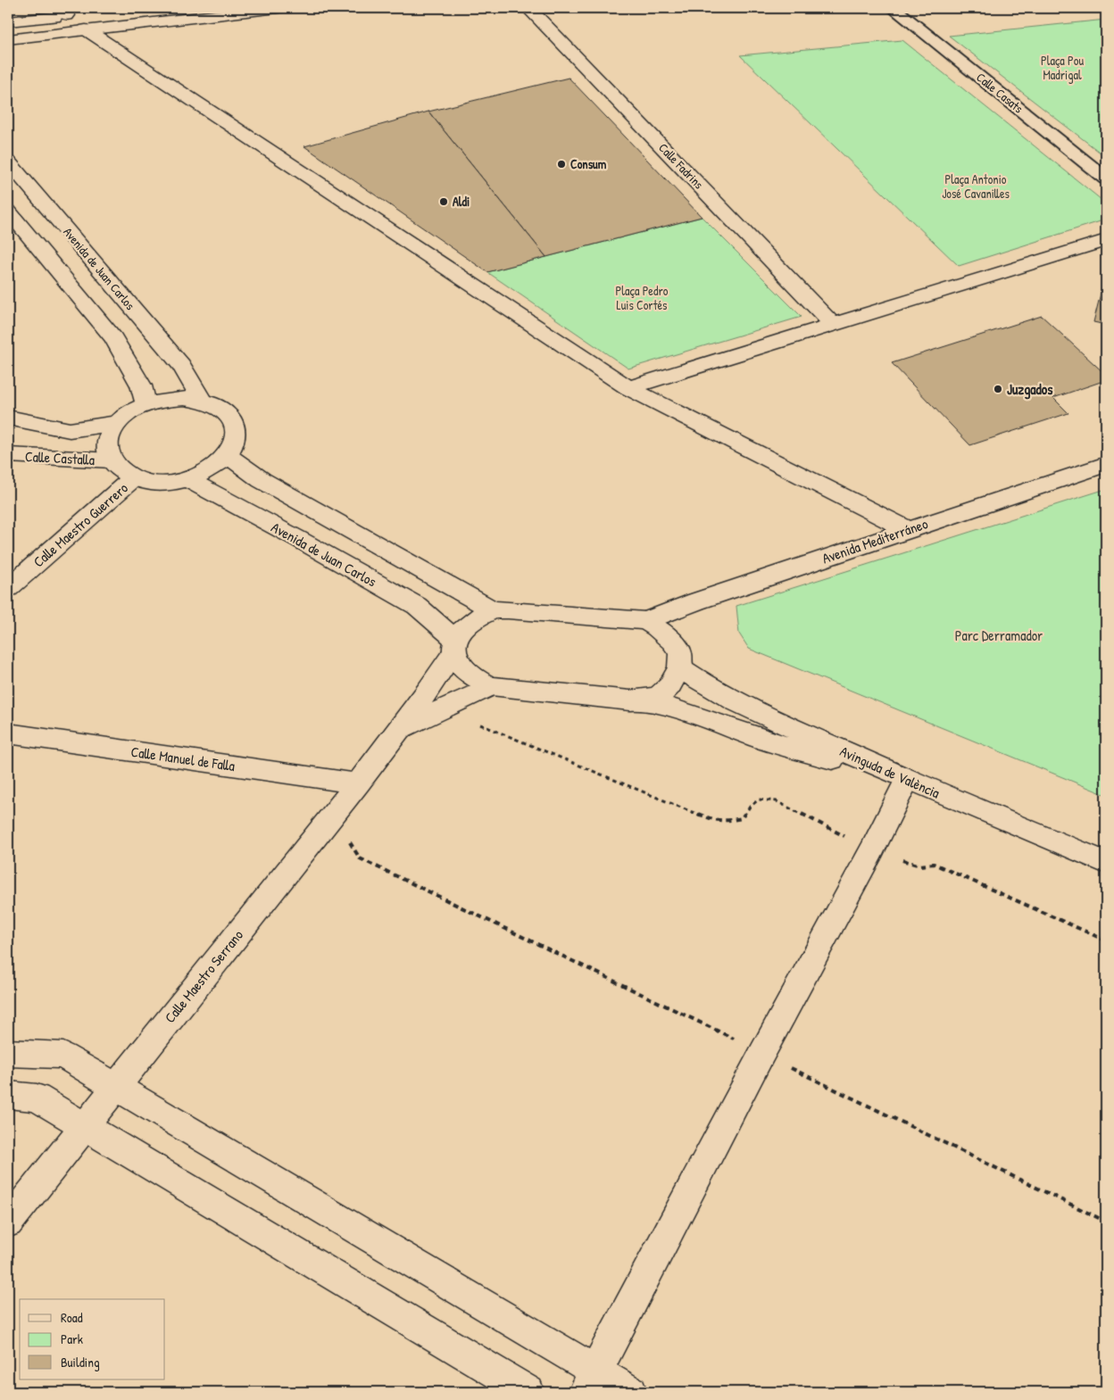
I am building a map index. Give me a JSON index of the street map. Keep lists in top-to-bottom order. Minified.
{"streets":{"street":["Calle Casats","Calle Fadrins","Avenida de Juan Carlos","Calle Castalla","Calle Maestro Guerrero","Avenida Mediterráneo","Calle Manuel de Falla","Avinguda de València","Calle Maestro Serrano"]},"crossings":[["Avenida de Juan Carlos","Calle Castalla"],["Avenida de Juan Carlos","Calle Maestro Guerrero"],["Avenida de Juan Carlos","Calle Maestro Serrano"],["Calle Castalla","Calle Maestro Guerrero"],["Calle Manuel de Falla","Calle Maestro Serrano"]],"parks":["Plaça Pou Madrigal","Plaça Antonio José Cavanilles","Plaça Pedro Luis Cortés","Parc Derramador"],"places":["Consum","Aldi","Juzgados"],"legend":["Road","Park","Building"]}
